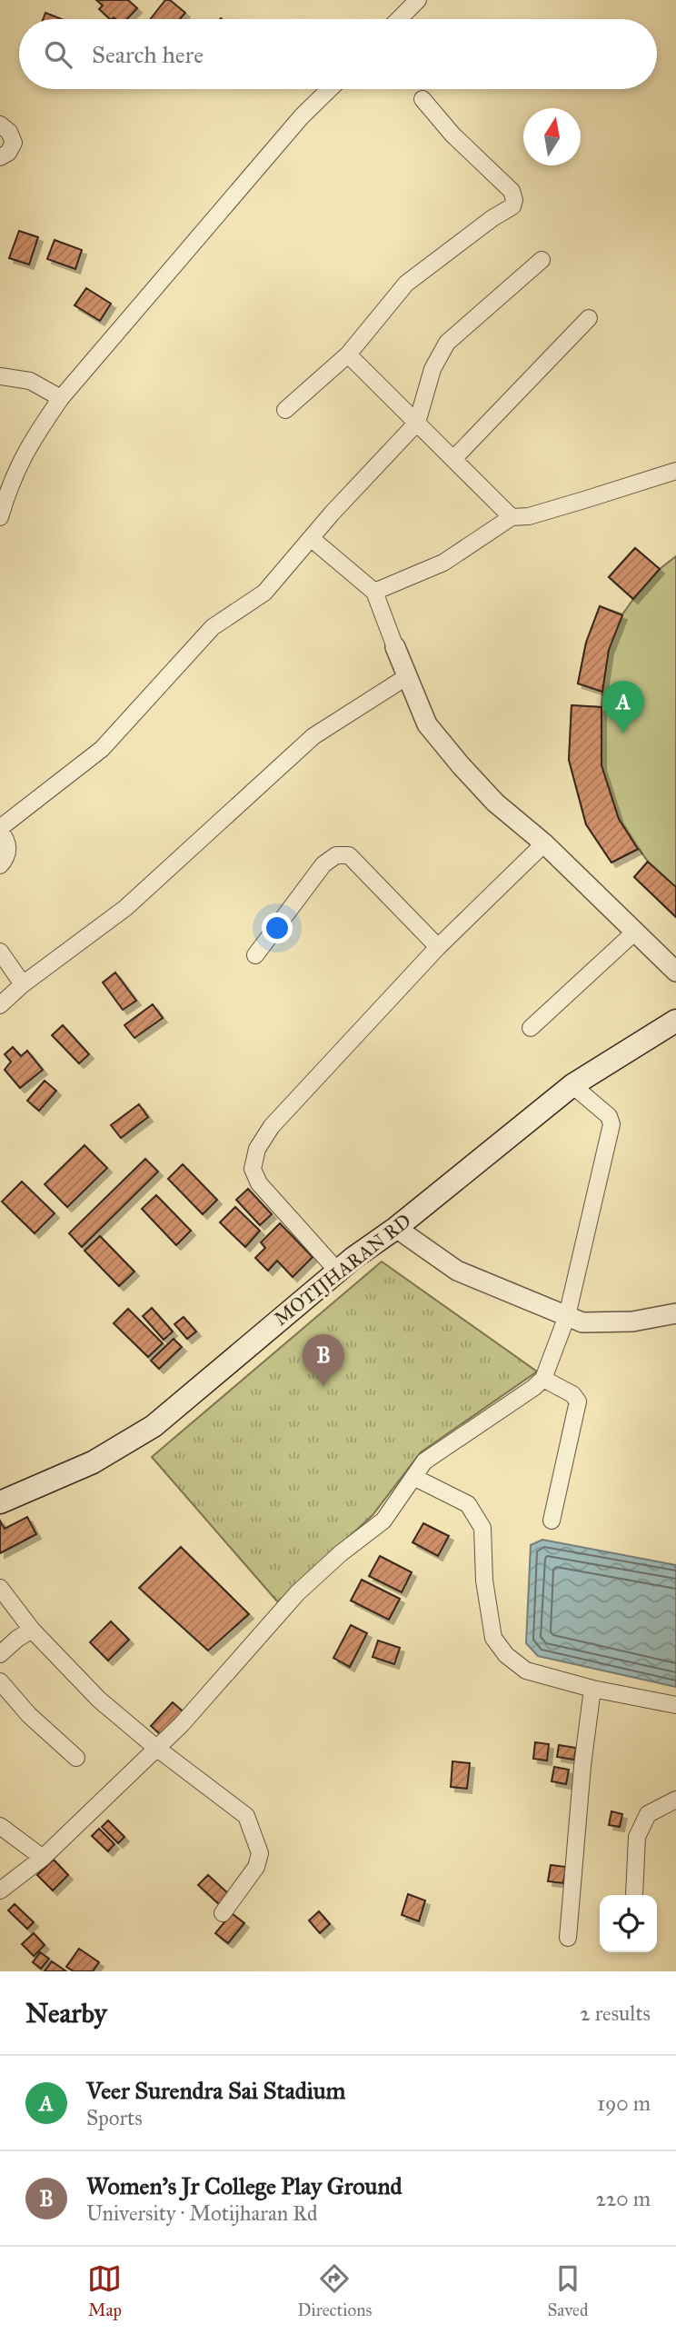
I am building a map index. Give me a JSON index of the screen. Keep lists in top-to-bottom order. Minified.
{"streets":{"main road":["MOTIJHARAN RD"]},"north":"top","page":{"search":"Search here","pins":["A","B"],"heading":["Nearby","2 results"],"list":[{"mark":"A","name":"Veer Surendra Sai Stadium","note":"Sports","value":"190 m"},{"mark":"B","name":"Women's Jr College Play Ground","note":"University · Motijharan Rd","value":"220 m"}],"nav":["Map","Directions","Saved"]}}
